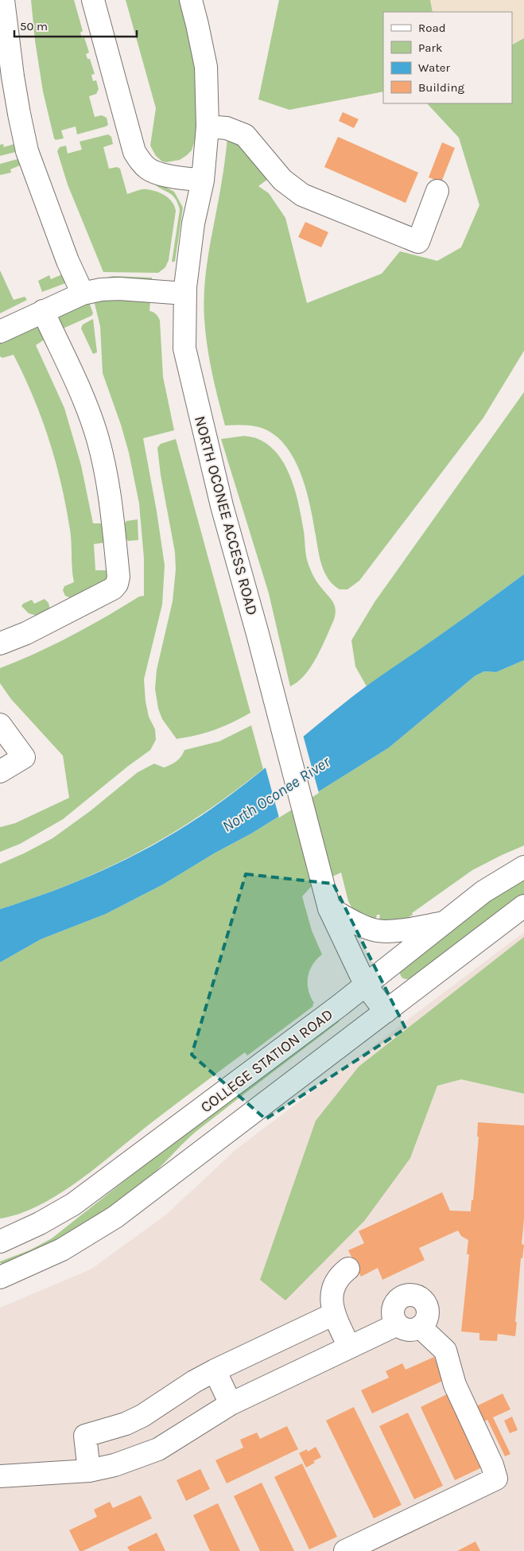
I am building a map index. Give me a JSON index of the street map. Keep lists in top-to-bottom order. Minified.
{"streets":{"main road":["NORTH OCONEE ACCESS ROAD","COLLEGE STATION ROAD"]},"crossings":[["NORTH OCONEE ACCESS ROAD","COLLEGE STATION ROAD"]],"water":["North Oconee River"],"legend":["Road","Park","Water","Building"],"scale_bar":"50 m"}
